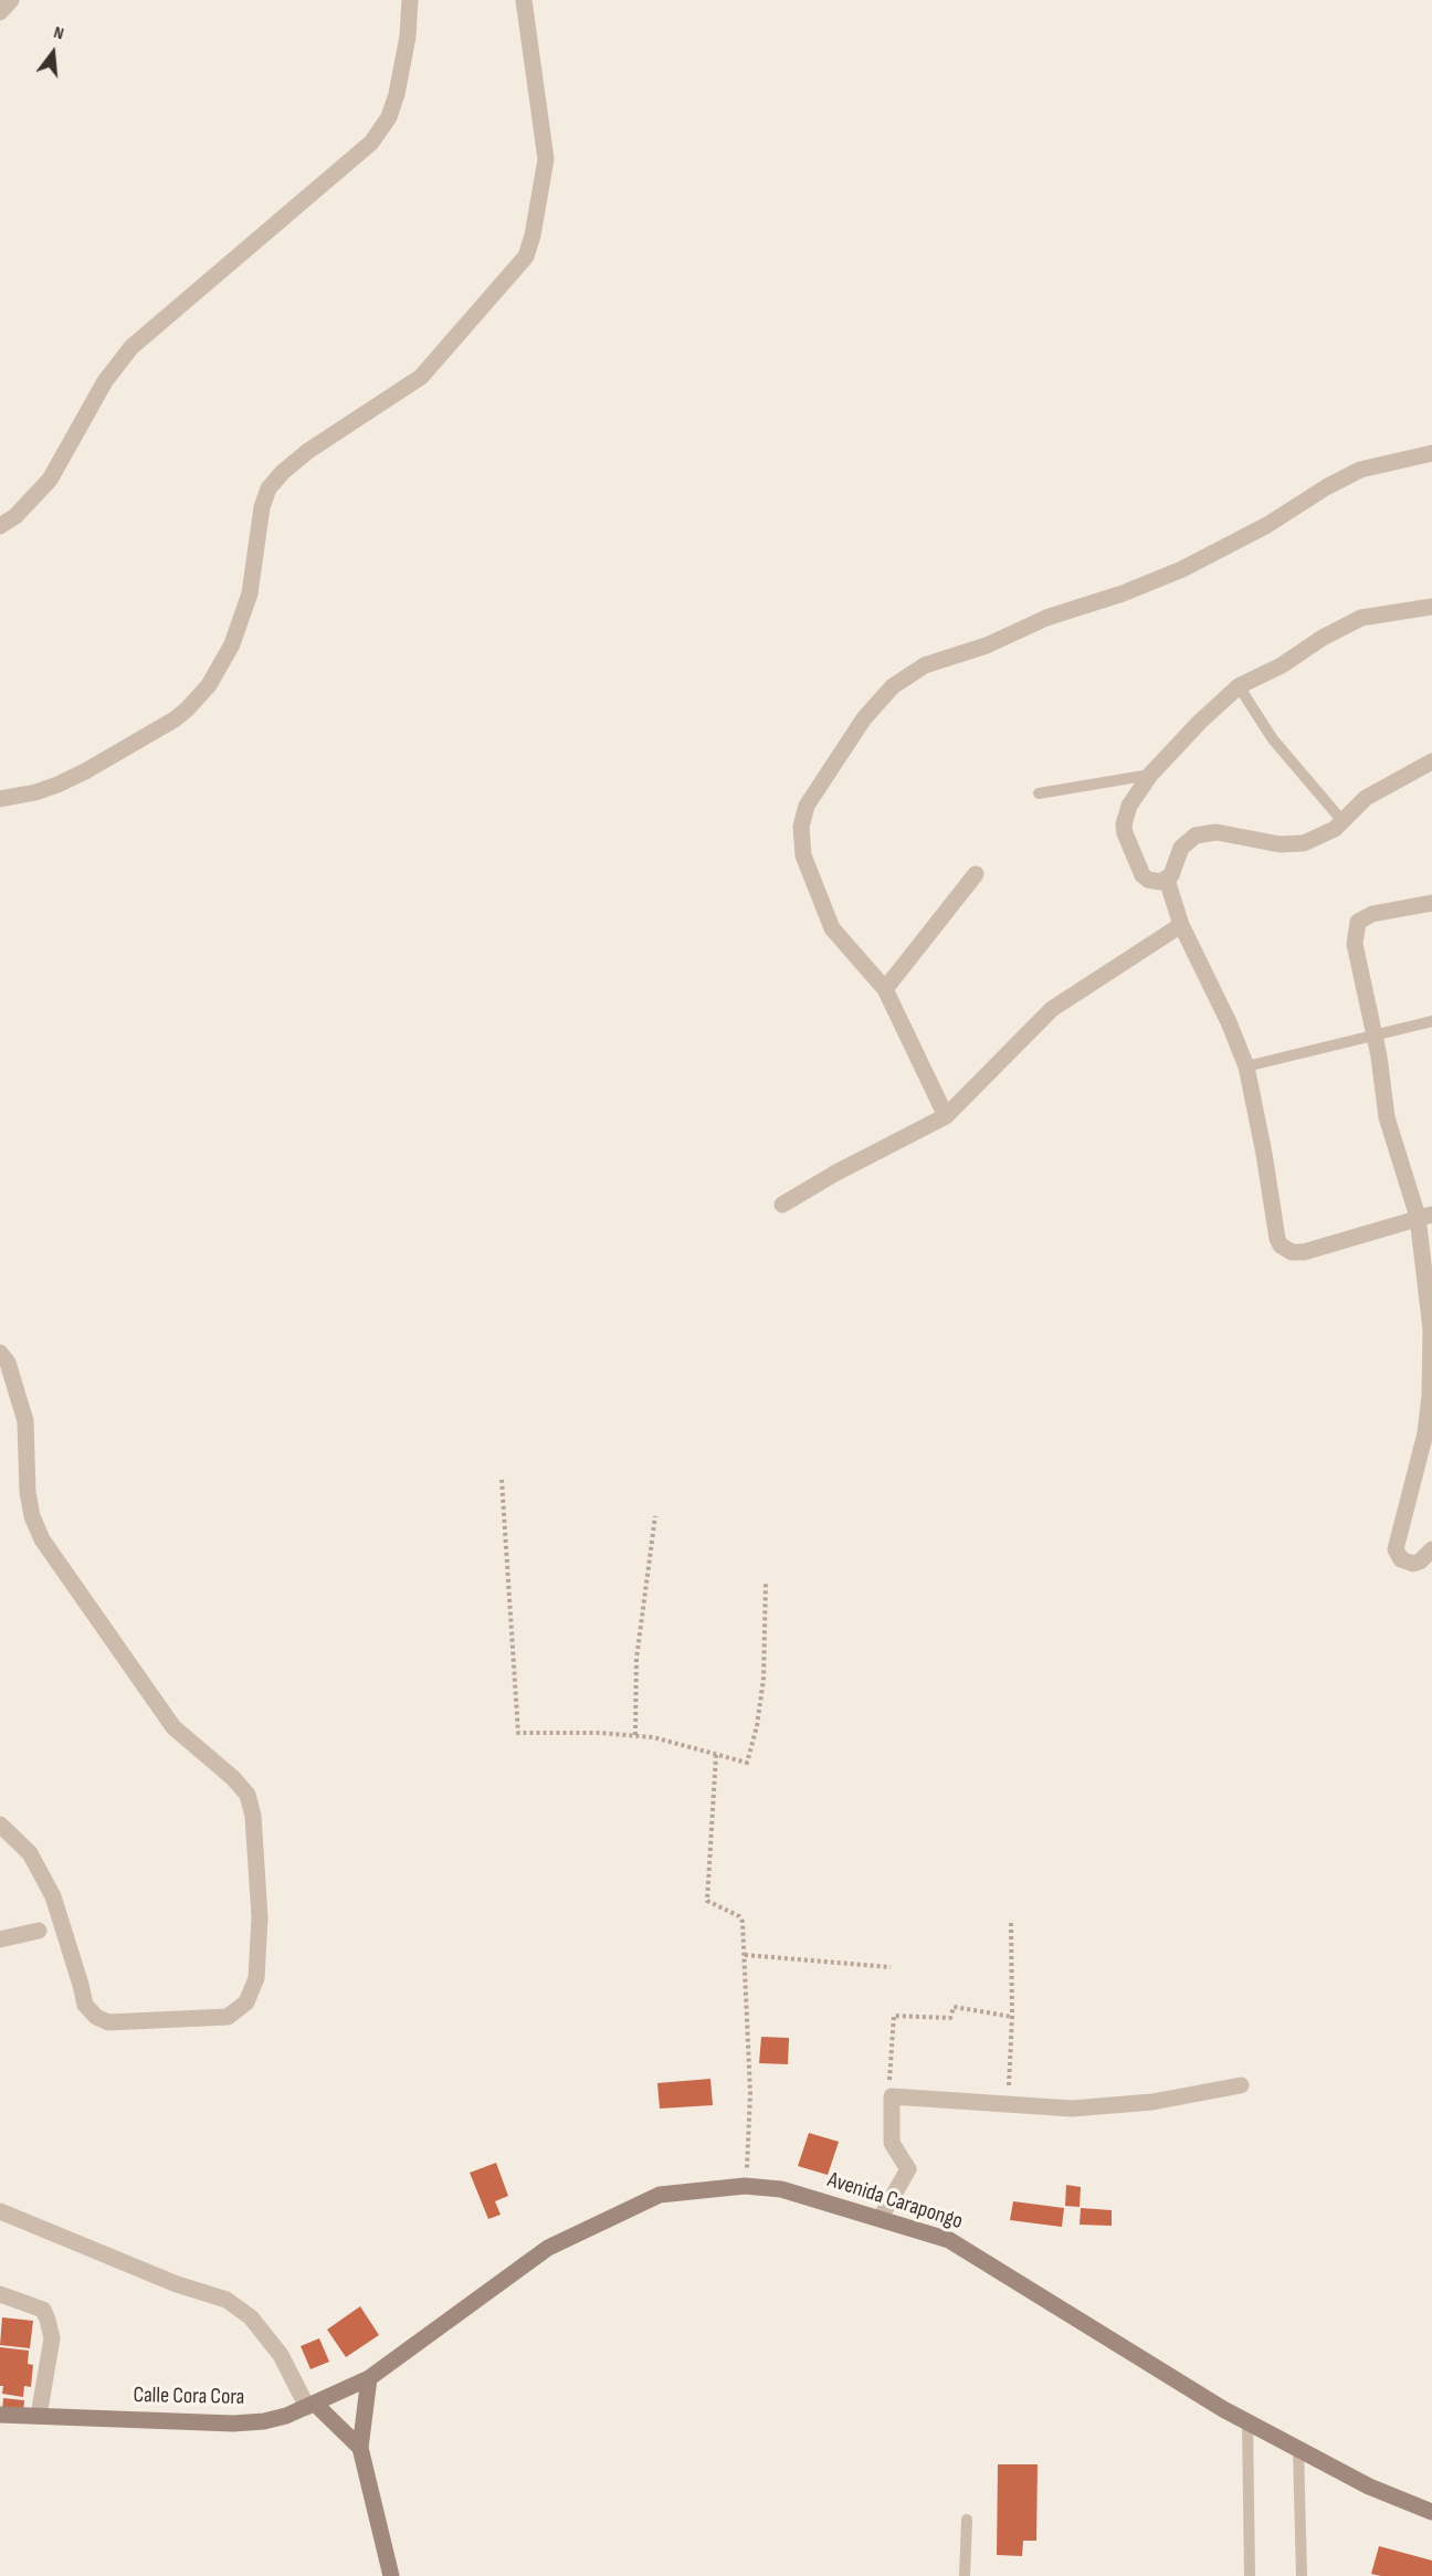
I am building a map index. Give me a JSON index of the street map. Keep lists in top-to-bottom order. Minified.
{"streets":{"street":["Avenida Carapongo","Calle Cora Cora"]},"crossings":[["Avenida Carapongo","Calle Cora Cora"]],"north":"top"}
